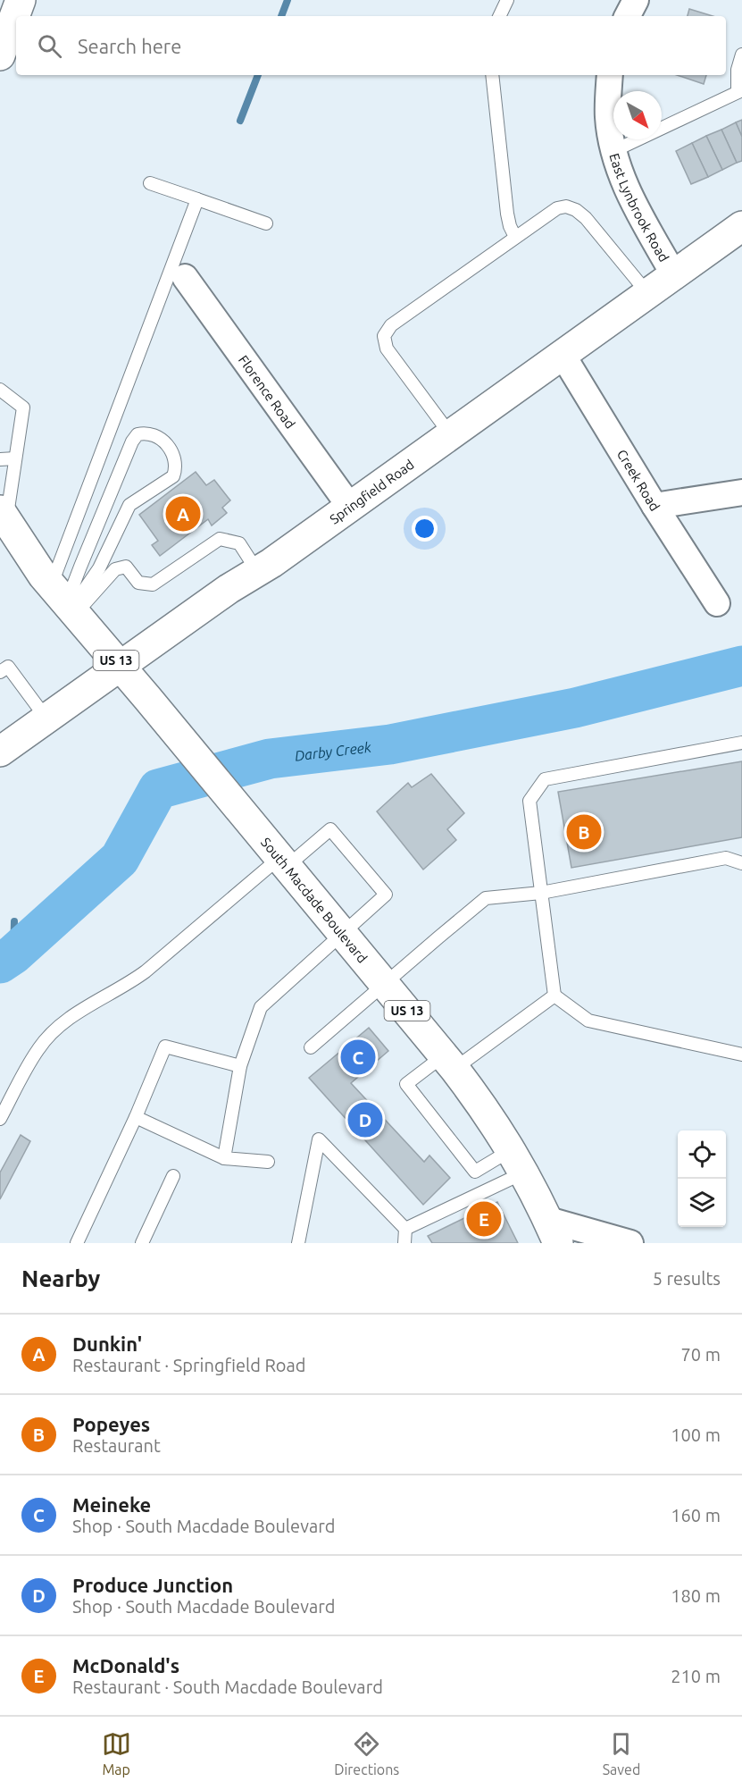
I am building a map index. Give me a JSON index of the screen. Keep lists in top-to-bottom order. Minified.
{"streets":{"main road":["Springfield Road","US 13","South Macdade Boulevard"],"street":["East Lynbrook Road","Florence Road","Creek Road"]},"crossings":[["East Lynbrook Road","Springfield Road"],["Florence Road","Springfield Road"],["Creek Road","Springfield Road"],["Springfield Road","South Macdade Boulevard"]],"water":["Darby Creek"],"north":"bottom right","page":{"search":"Search here","pins":["A","B","C","D","E"],"heading":["Nearby","5 results"],"list":[{"mark":"A","name":"Dunkin'","note":"Restaurant · Springfield Road","value":"70 m"},{"mark":"B","name":"Popeyes","note":"Restaurant","value":"100 m"},{"mark":"C","name":"Meineke","note":"Shop · South Macdade Boulevard","value":"160 m"},{"mark":"D","name":"Produce Junction","note":"Shop · South Macdade Boulevard","value":"180 m"},{"mark":"E","name":"McDonald's","note":"Restaurant · South Macdade Boulevard","value":"210 m"}],"nav":["Map","Directions","Saved"]}}
